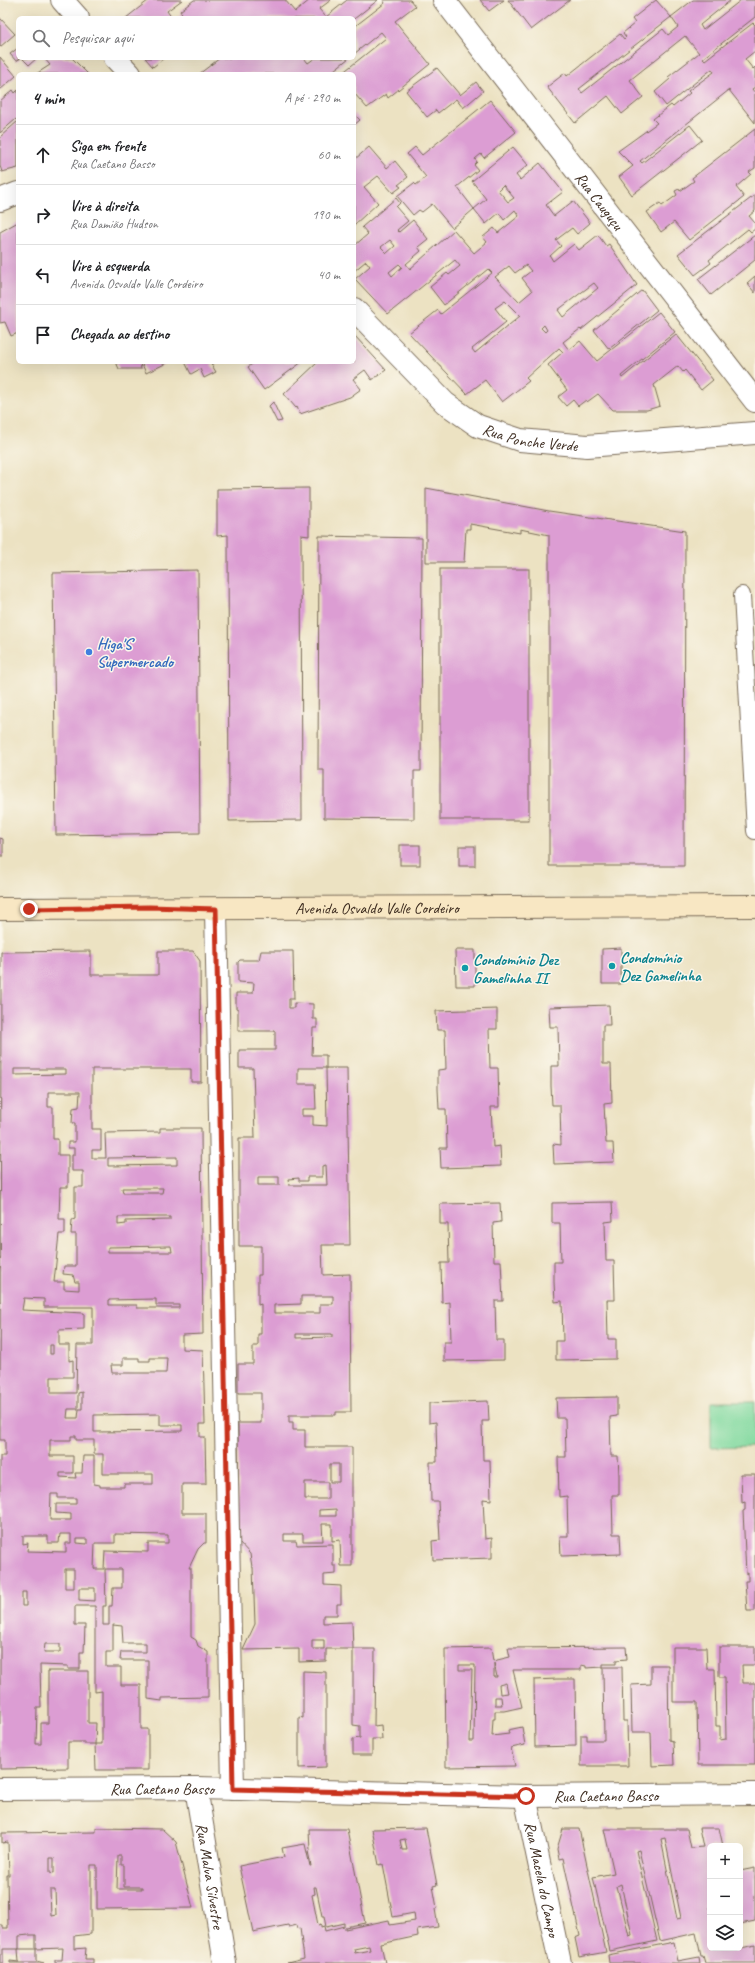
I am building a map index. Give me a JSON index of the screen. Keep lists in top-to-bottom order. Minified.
{"streets":{"street":["Rua Cauguçu","Rua Ponche Verde","Avenida Osvaldo Valle Cordeiro","Rua Caetano Basso","Rua Malva Silvestre","Rua Macela do Campo"]},"crossings":[["Rua Caetano Basso","Rua Malva Silvestre"],["Rua Caetano Basso","Rua Macela do Campo"]],"places":["Higa'S Supermercado","Condomínio Dez Gamelinha","Condomínio Dez Gamelinha II"],"page":{"search":"Pesquisar aqui","heading":["4 min","A pé · 290 m"],"list":[["Siga em frente","Rua Caetano Basso","60 m"],["Vire à direita","Rua Damião Hudson","190 m"],["Vire à esquerda","Avenida Osvaldo Valle Cordeiro","40 m"],"Chegada ao destino"],"map_buttons":["+","−"]}}
